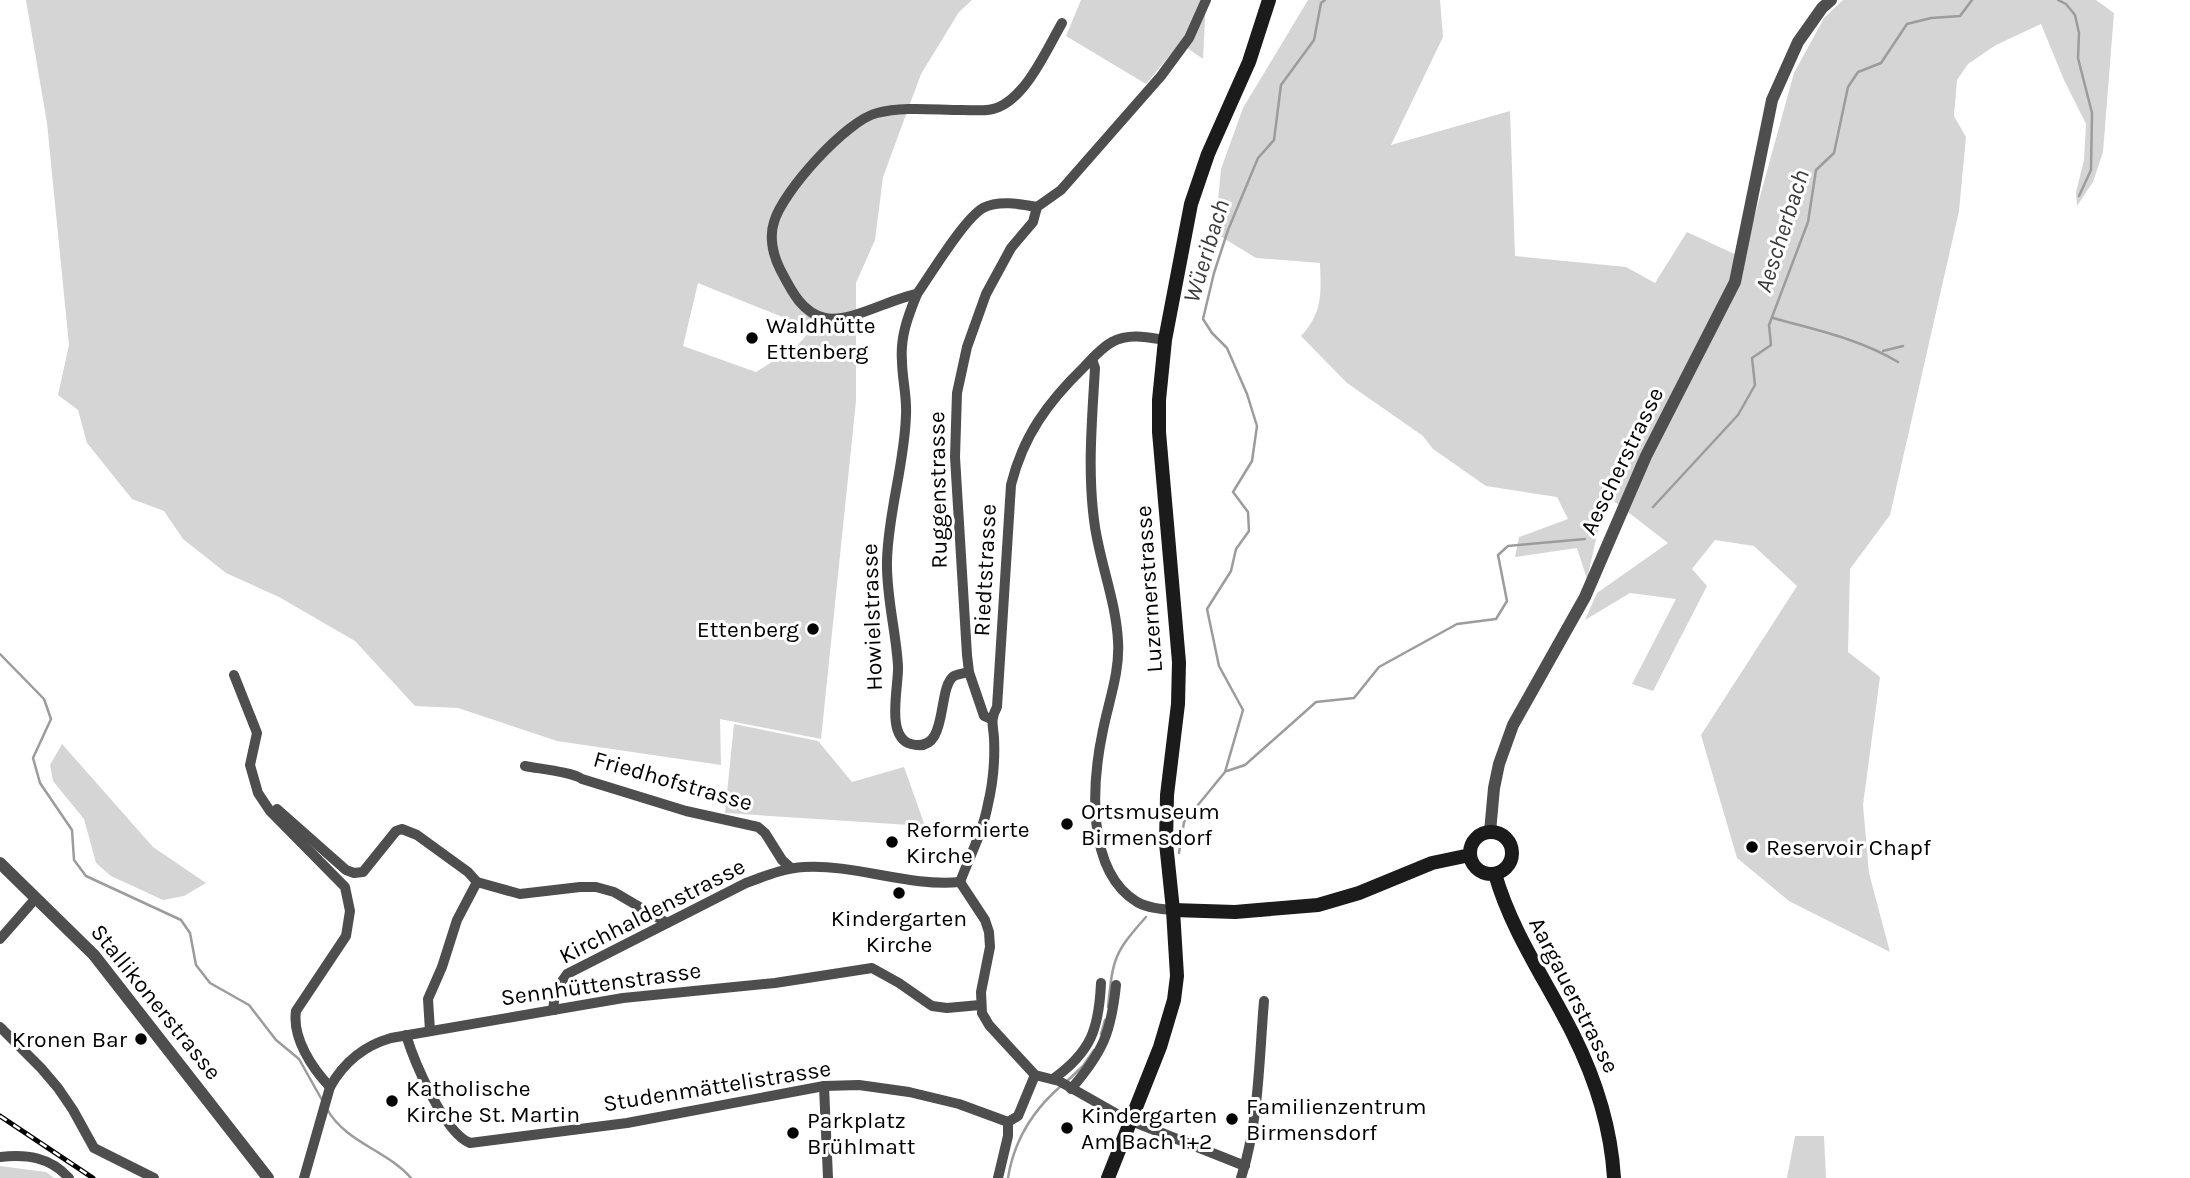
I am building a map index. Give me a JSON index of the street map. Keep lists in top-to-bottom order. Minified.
{"streets":{"main road":["Luzernerstrasse","Aargauerstrasse"],"street":["Aescherstrasse","Ruggenstrasse","Riedtstrasse","Howielstrasse","Friedhofstrasse","Kirchhaldenstrasse","Sennhüttenstrasse","Stallikonerstrasse","Studenmättelistrasse"]},"crossings":[["Aescherstrasse","Aargauerstrasse"],["Ruggenstrasse","Riedtstrasse"],["Ruggenstrasse","Howielstrasse"],["Riedtstrasse","Luzernerstrasse"],["Riedtstrasse","Kirchhaldenstrasse"],["Friedhofstrasse","Kirchhaldenstrasse"],["Kirchhaldenstrasse","Sennhüttenstrasse"],["Sennhüttenstrasse","Studenmättelistrasse"]],"water":["Aescherbach","Wüeribach"],"places":["Waldhütte Ettenberg","Ettenberg","Ortsmuseum Birmensdorf","Reformierte Kirche","Reservoir Chapf","Kindergarten Kirche","Kronen Bar","Katholische Kirche St. Martin","Familienzentrum Birmensdorf","Kindergarten Am Bach 1+2","Parkplatz Brühlmatt"]}
